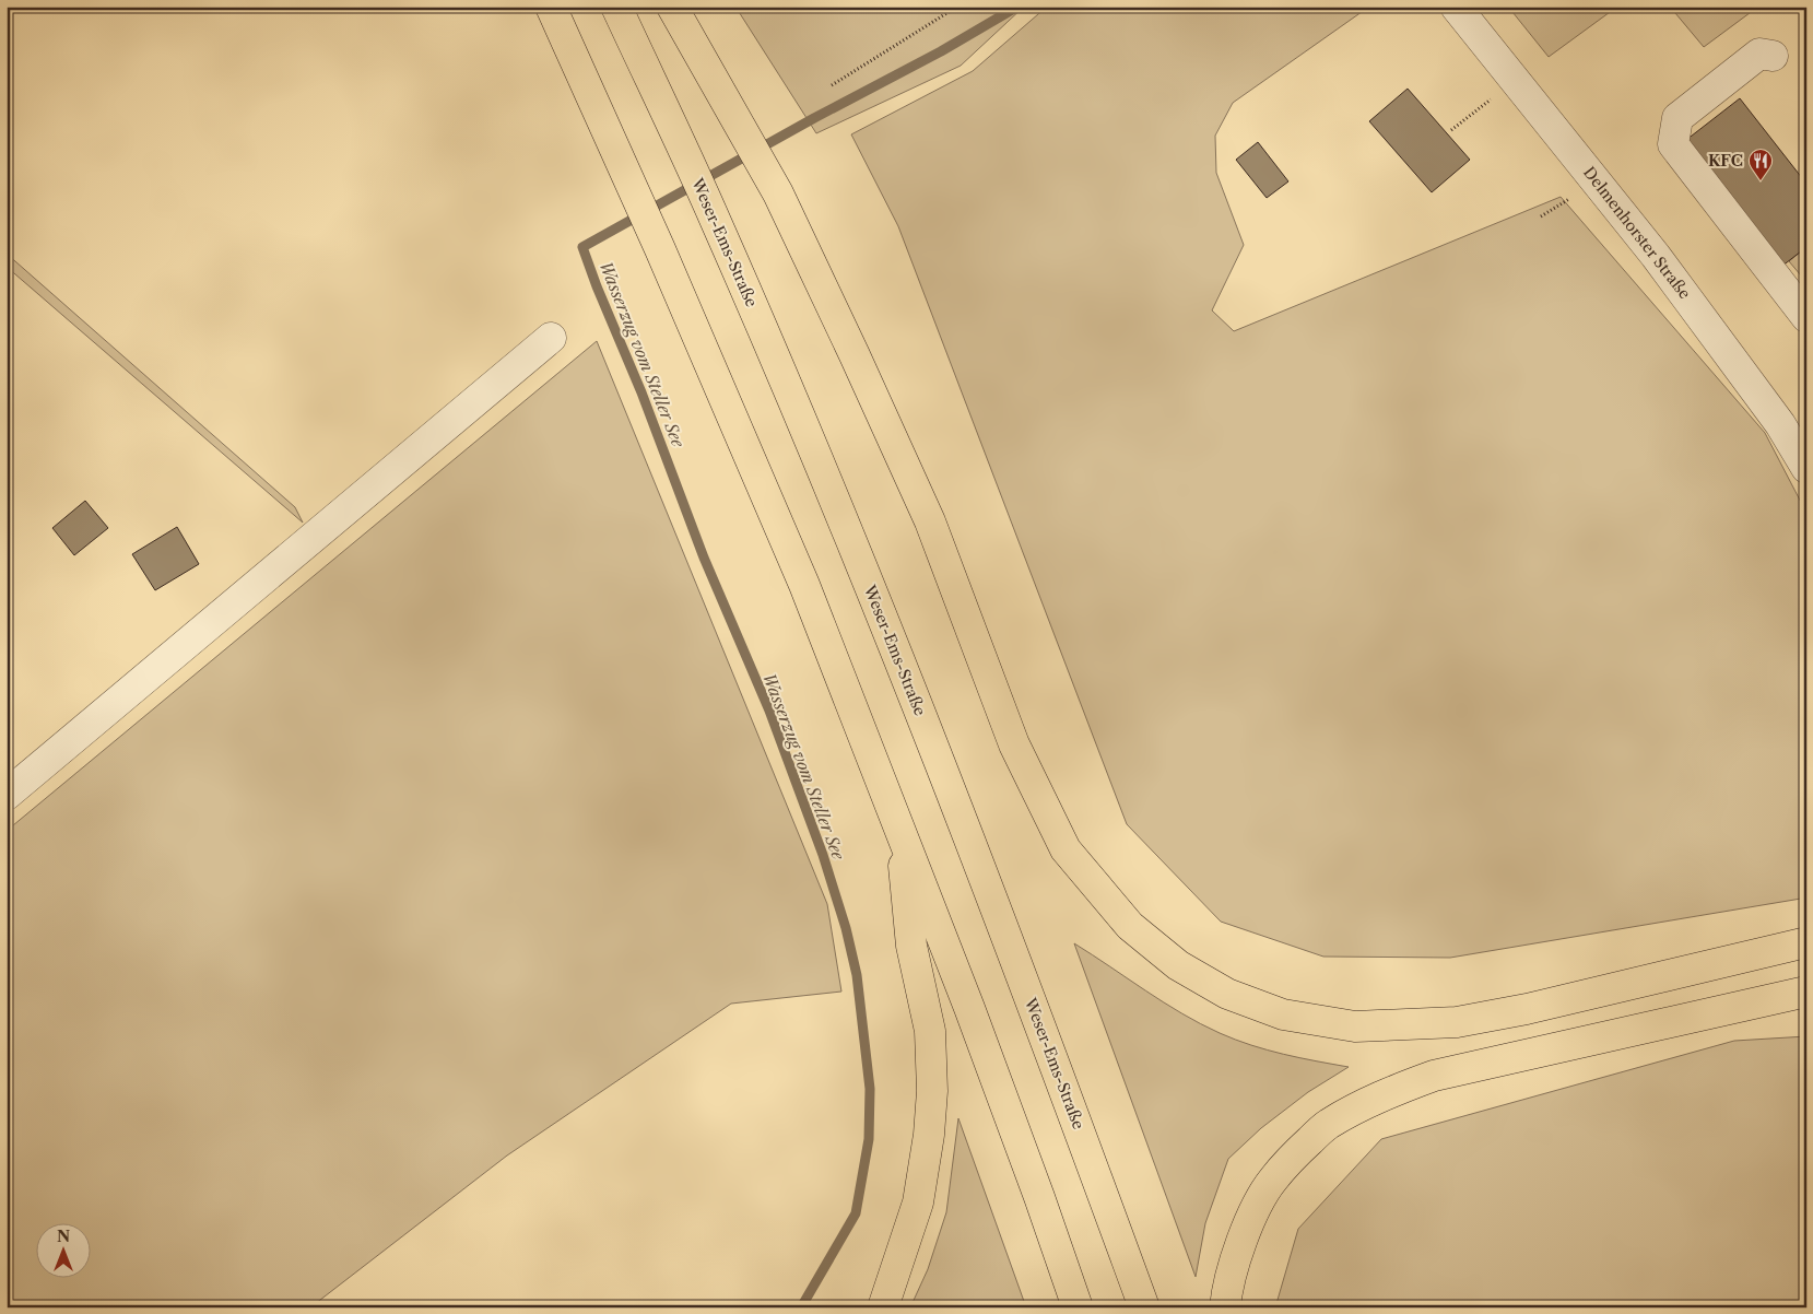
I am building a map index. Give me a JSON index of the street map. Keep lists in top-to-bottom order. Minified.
{"streets":{"highway":["Weser-Ems-Straße"],"street":["Delmenhorster Straße"]},"water":["Wasserzug vom Steller See"],"places":{"restaurant":["KFC"]},"north":"top"}
